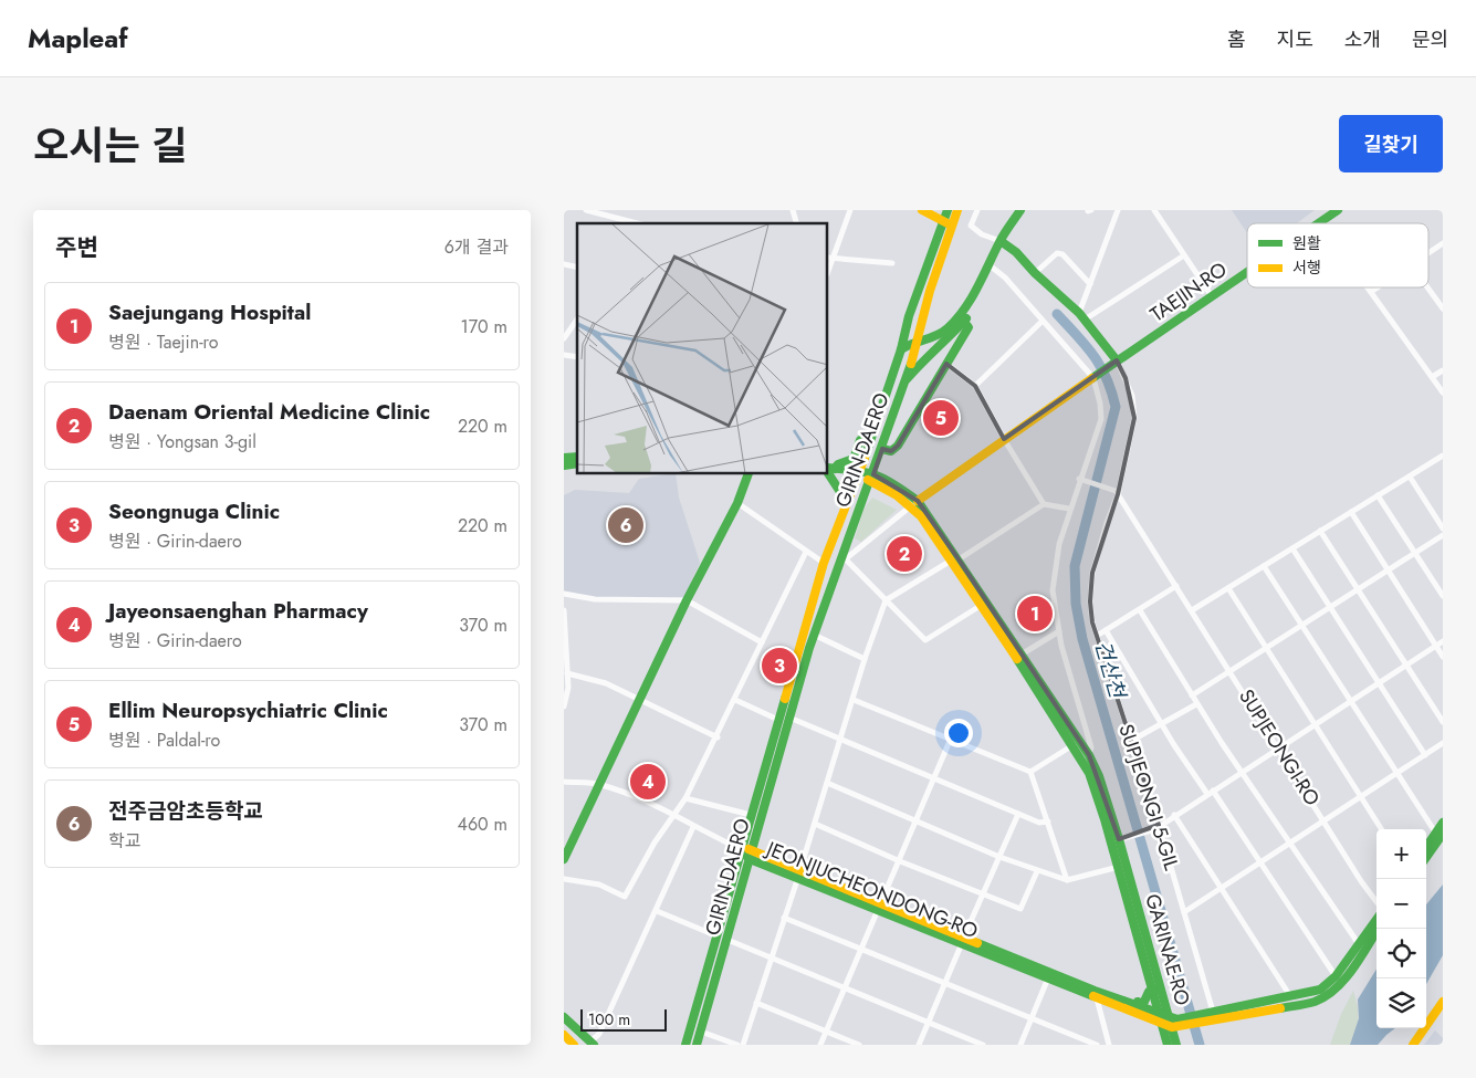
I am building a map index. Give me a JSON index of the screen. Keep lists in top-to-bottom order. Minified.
{"streets":{"street":["TAEJIN-RO","GIRIN-DAERO","SUPJEONGI-RO","SUPJEONGI 5-GIL","JEONJUCHEONDONG-RO","GARINAE-RO"]},"crossings":[["TAEJIN-RO","SUPJEONGI 5-GIL"],["GIRIN-DAERO","JEONJUCHEONDONG-RO"],["GIRIN-DAERO","GARINAE-RO"],["SUPJEONGI-RO","SUPJEONGI 5-GIL"],["JEONJUCHEONDONG-RO","GARINAE-RO"]],"water":["건산천"],"legend":["원활","서행"],"scale_bar":"100 m","page":{"header":"Mapleaf","nav":["홈","지도","소개","문의"],"title":"오시는 길","buttons":"길찾기","heading":["주변","6개 결과"],"list":[{"mark":"1","name":"Saejungang Hospital","note":"병원 · Taejin-ro","value":"170 m"},{"mark":"2","name":"Daenam Oriental Medicine Clinic","note":"병원 · Yongsan 3-gil","value":"220 m"},{"mark":"3","name":"Seongnuga Clinic","note":"병원 · Girin-daero","value":"220 m"},{"mark":"4","name":"Jayeonsaenghan Pharmacy","note":"병원 · Girin-daero","value":"370 m"},{"mark":"5","name":"Ellim Neuropsychiatric Clinic","note":"병원 · Paldal-ro","value":"370 m"},{"mark":"6","name":"전주금암초등학교","note":"학교","value":"460 m"}],"pins":["5","6","2","1","3","4"],"map_buttons":["+","−"],"scale":"100 m"}}
